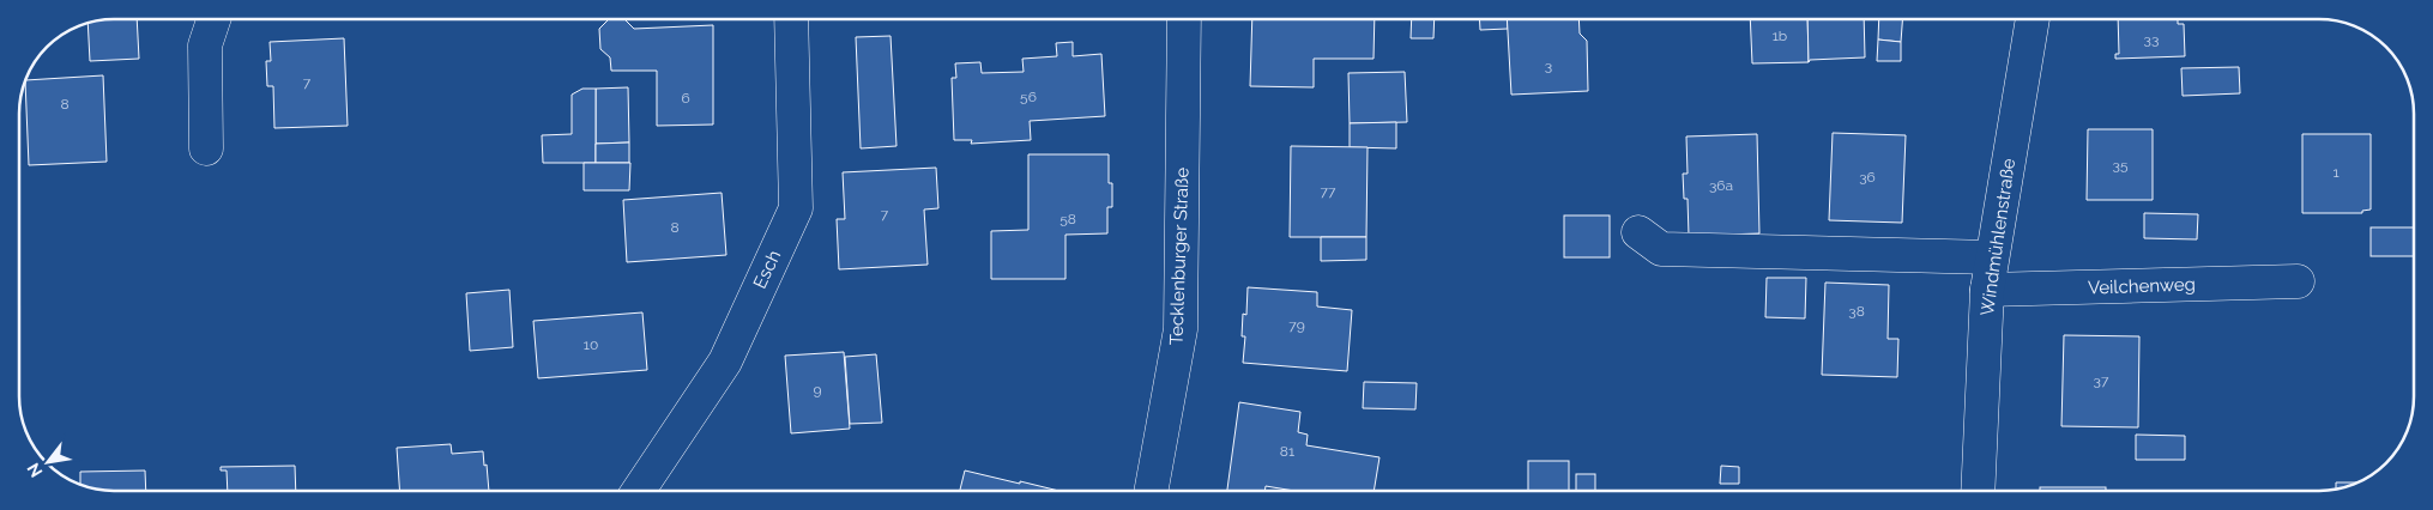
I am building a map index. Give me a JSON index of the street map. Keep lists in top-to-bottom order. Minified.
{"streets":{"street":["Windmühlenstraße","Tecklenburger Straße","Esch","Veilchenweg"]},"crossings":[["Windmühlenstraße","Veilchenweg"]],"house_numbers":["1b","33","3","7","56","6","8","35","1","36","36a","77","7","58","8","38","79","10","37","9","81"],"north":"bottom left"}
